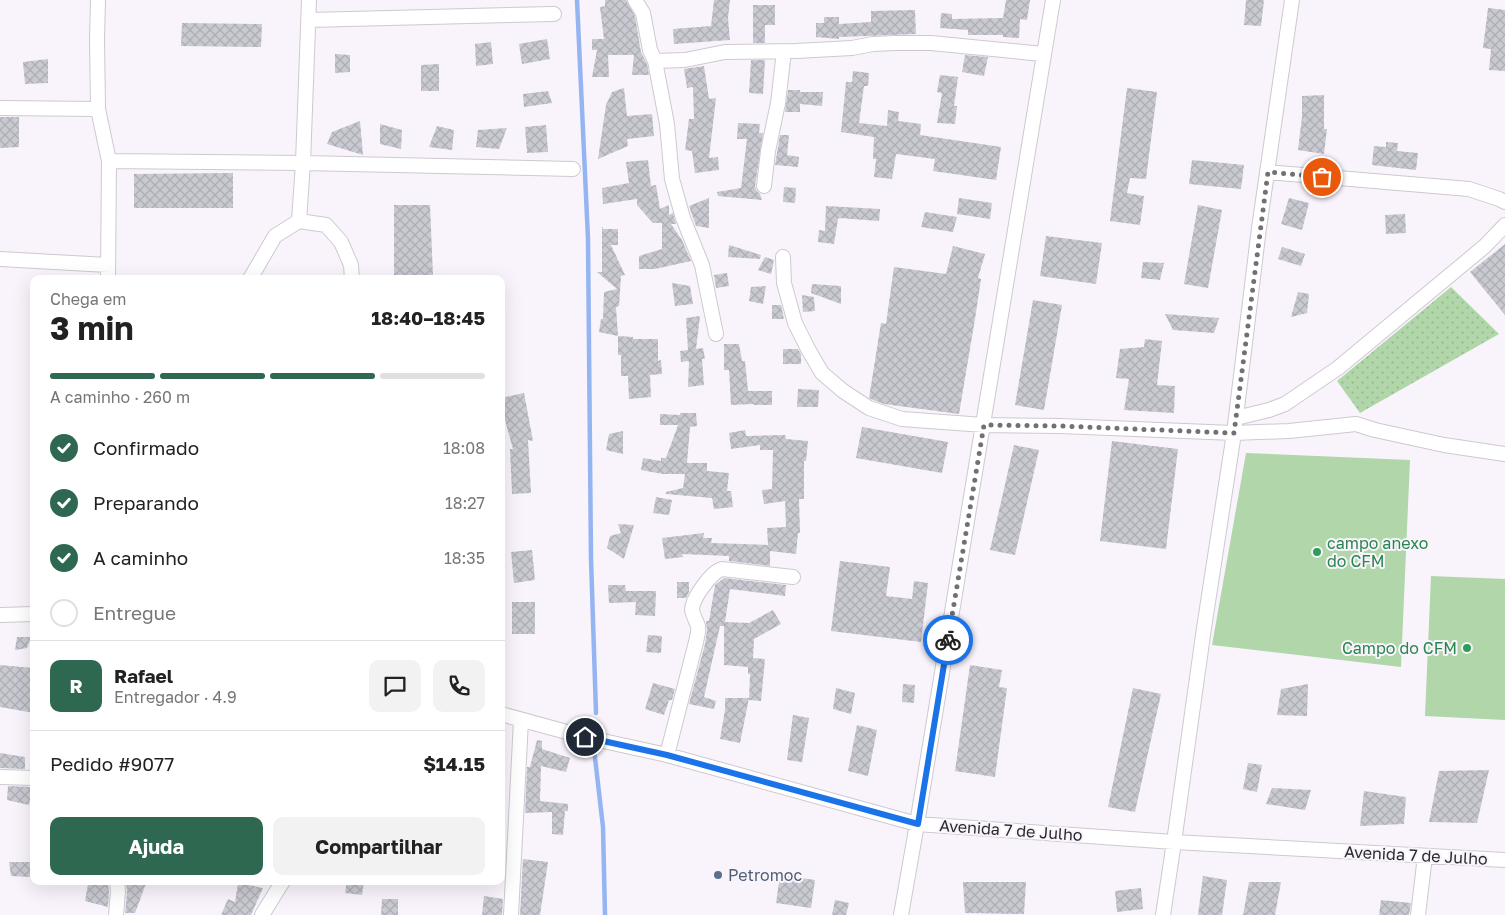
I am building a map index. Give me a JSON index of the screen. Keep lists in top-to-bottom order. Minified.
{"streets":{"street":["Avenida 7 de Julho"]},"places":["campo anexo do CFM","Campo do CFM","Petromoc"],"page":{"heading":["3 min","Chega em","18:40–18:45"],"panel":["Rafael","Entregador · 4.9","Pedido #9077","$14.15"],"bar":"A caminho · 260 m","list":[["Confirmado","18:08"],["Preparando","18:27"],["A caminho","18:35"],"Entregue"],"round":"R","buttons":["Ajuda","Compartilhar"]}}
